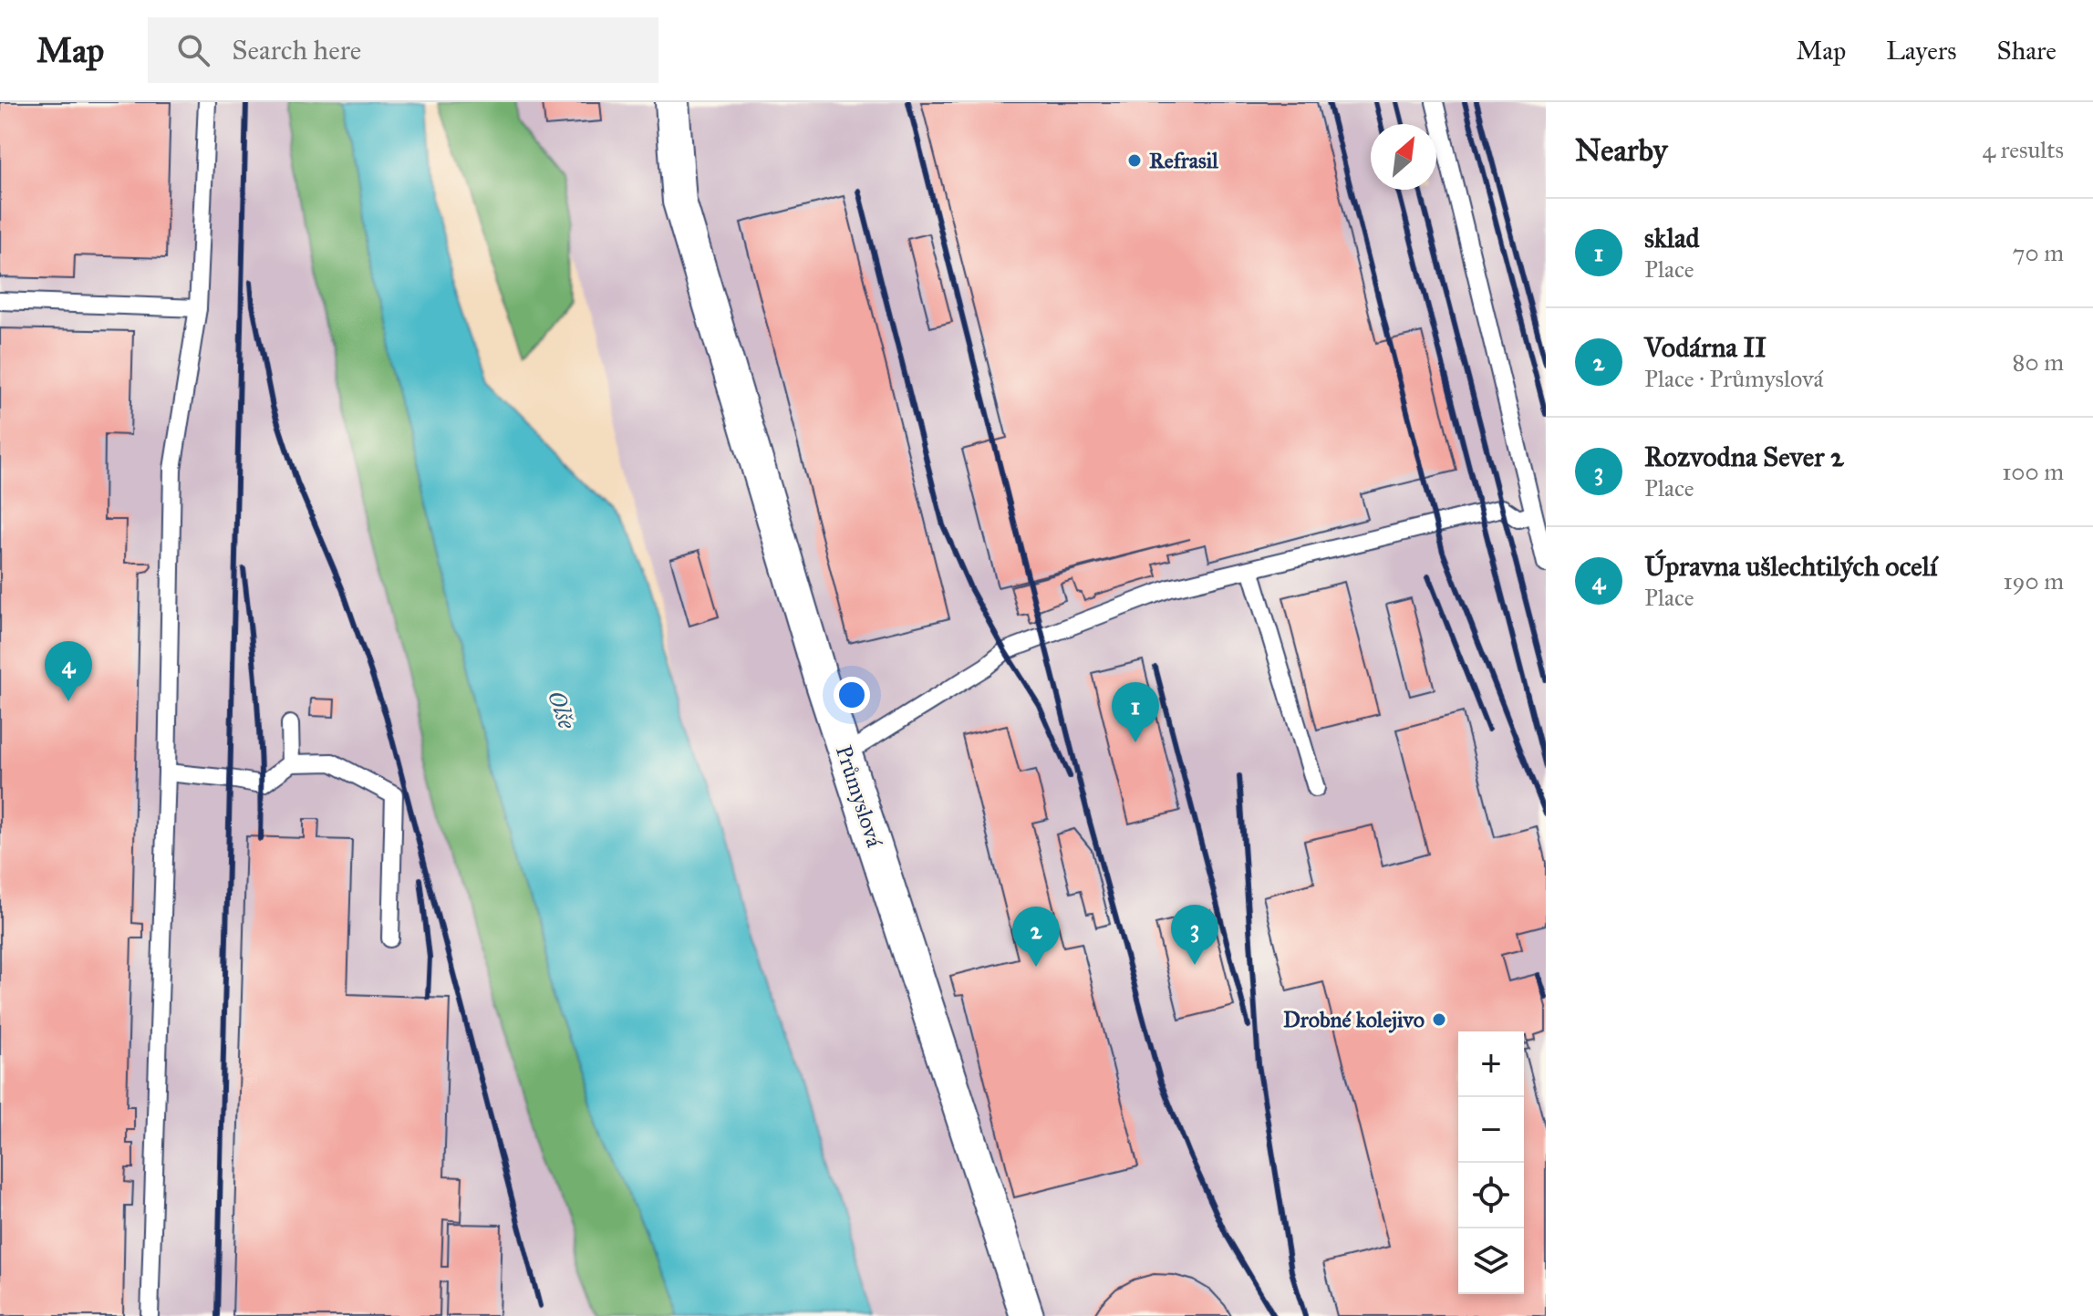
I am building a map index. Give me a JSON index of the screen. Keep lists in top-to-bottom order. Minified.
{"streets":{"street":["Průmyslová"]},"water":["Olše"],"places":["Refrasil","Drobné kolejivo"],"north":"top right","page":{"header":"Map","search":"Search here","nav":["Map","Layers","Share"],"heading":["Nearby","4 results"],"list":[{"mark":"1","name":"sklad","note":"Place","value":"70 m"},{"mark":"2","name":"Vodárna II","note":"Place · Průmyslová","value":"80 m"},{"mark":"3","name":"Rozvodna Sever 2","note":"Place","value":"100 m"},{"mark":"4","name":"Úpravna ušlechtilých ocelí","note":"Place","value":"190 m"}],"pins":["4","1","3","2"],"map_buttons":["+","−"]}}
